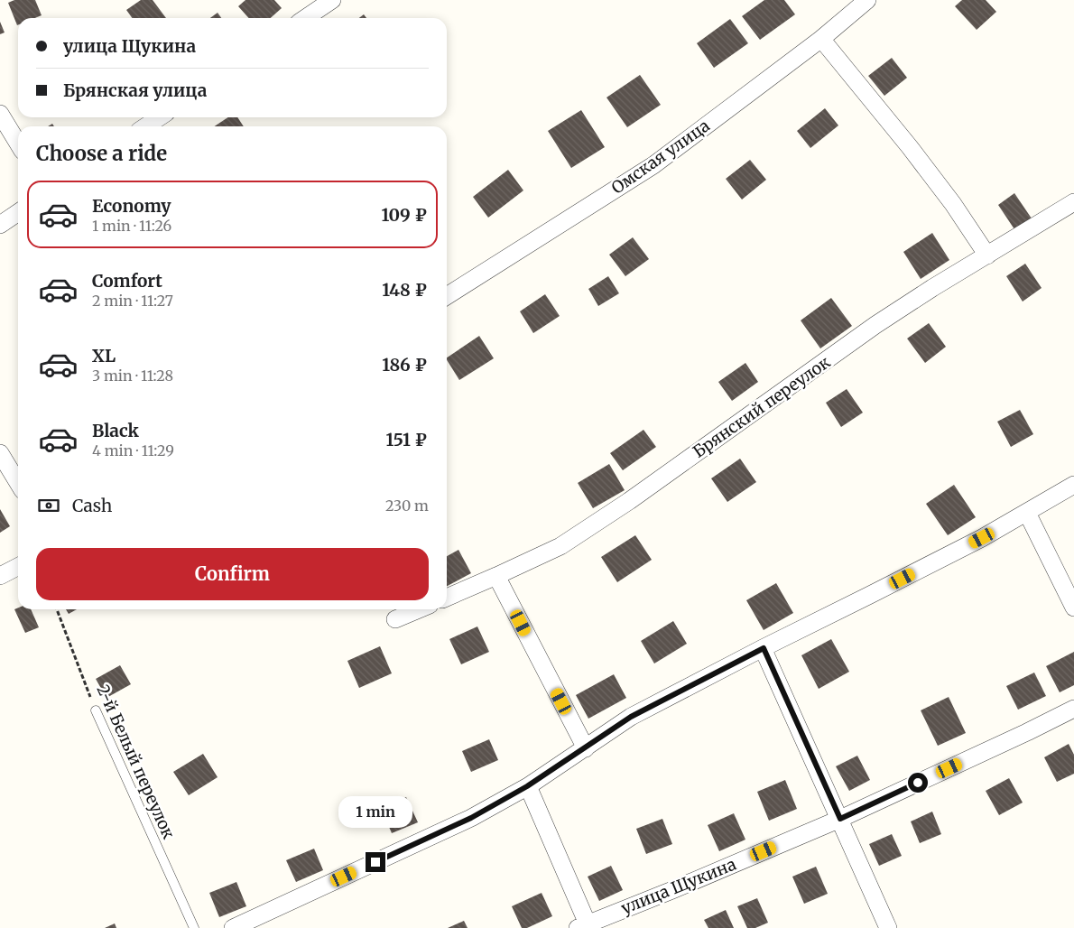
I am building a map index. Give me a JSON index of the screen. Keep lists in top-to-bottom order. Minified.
{"streets":{"street":["Омская улица","Брянский переулок","улица Щукина"],"lane":["2-й Белый переулок"]},"page":{"banner":["улица Щукина","Брянская улица"],"heading":"Choose a ride","list":[{"name":"Economy","note":"1 min · 11:26","value":"109 ₽"},{"name":"Comfort","note":"2 min · 11:27","value":"148 ₽"},{"name":"XL","note":"3 min · 11:28","value":"186 ₽"},{"name":"Black","note":"4 min · 11:29","value":"151 ₽"}],"pay":["Cash","230 m"],"buttons":"Confirm","bubble":"1 min"}}
